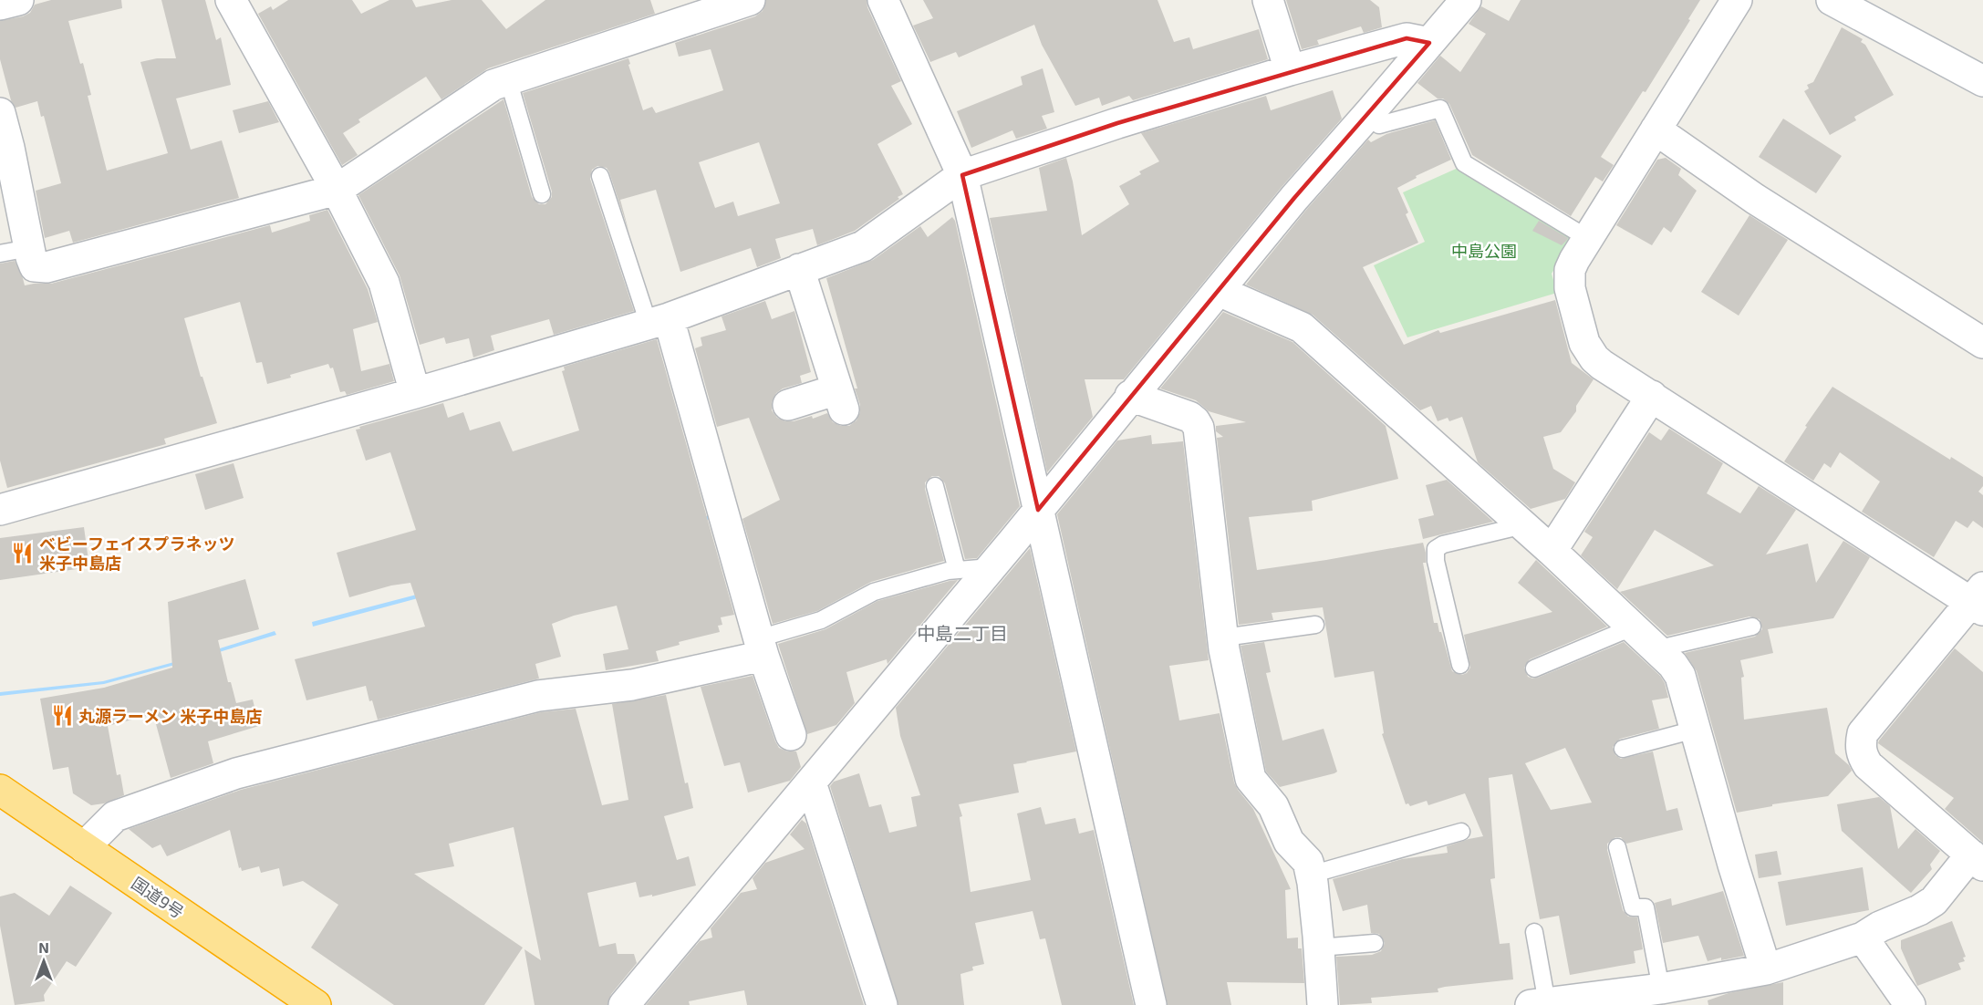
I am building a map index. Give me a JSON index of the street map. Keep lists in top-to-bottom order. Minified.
{"streets":{"highway":["国道9号"]},"districts":["中島二丁目"],"parks":["中島公園"],"places":{"restaurant":["ベビーフェイスプラネッツ 米子中島店","丸源ラーメン 米子中島店"]},"north":"top"}
